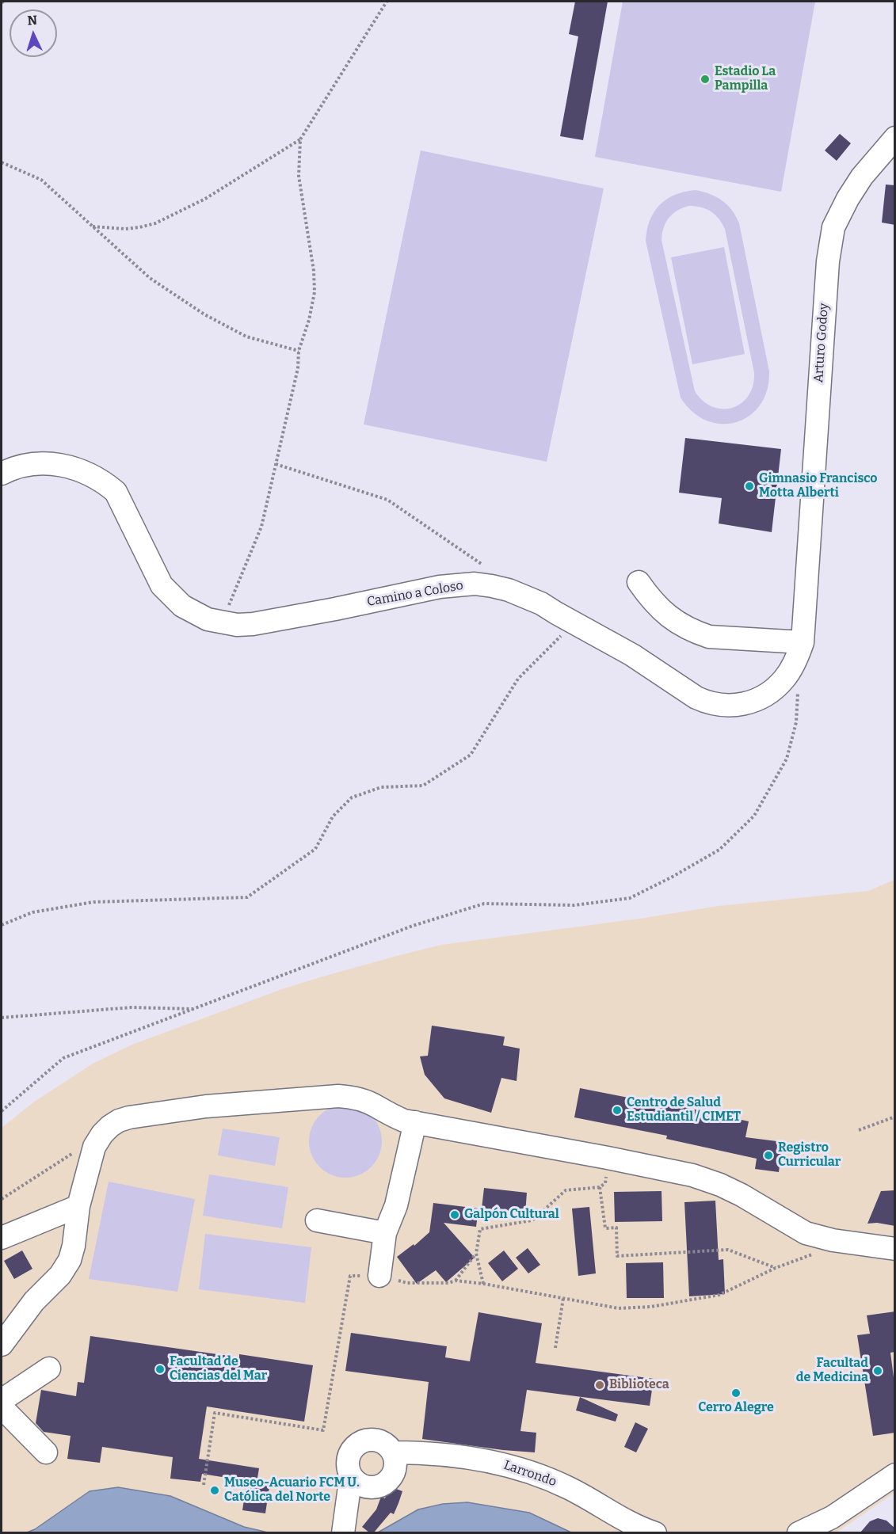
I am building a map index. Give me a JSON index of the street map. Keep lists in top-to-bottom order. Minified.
{"streets":{"street":["Arturo Godoy","Camino a Coloso","Larrondo"]},"crossings":[["Arturo Godoy","Camino a Coloso"]],"places":["Estadio La Pampilla","Gimnasio Francisco Motta Alberti","Centro de Salud Estudiantil / CIMET","Registro Curricular","Galpón Cultural","Facultad de Ciencias del Mar","Facultad de Medicina","Biblioteca","Cerro Alegre","Museo-Acuario FCM U. Católica del Norte"],"north":"top"}
